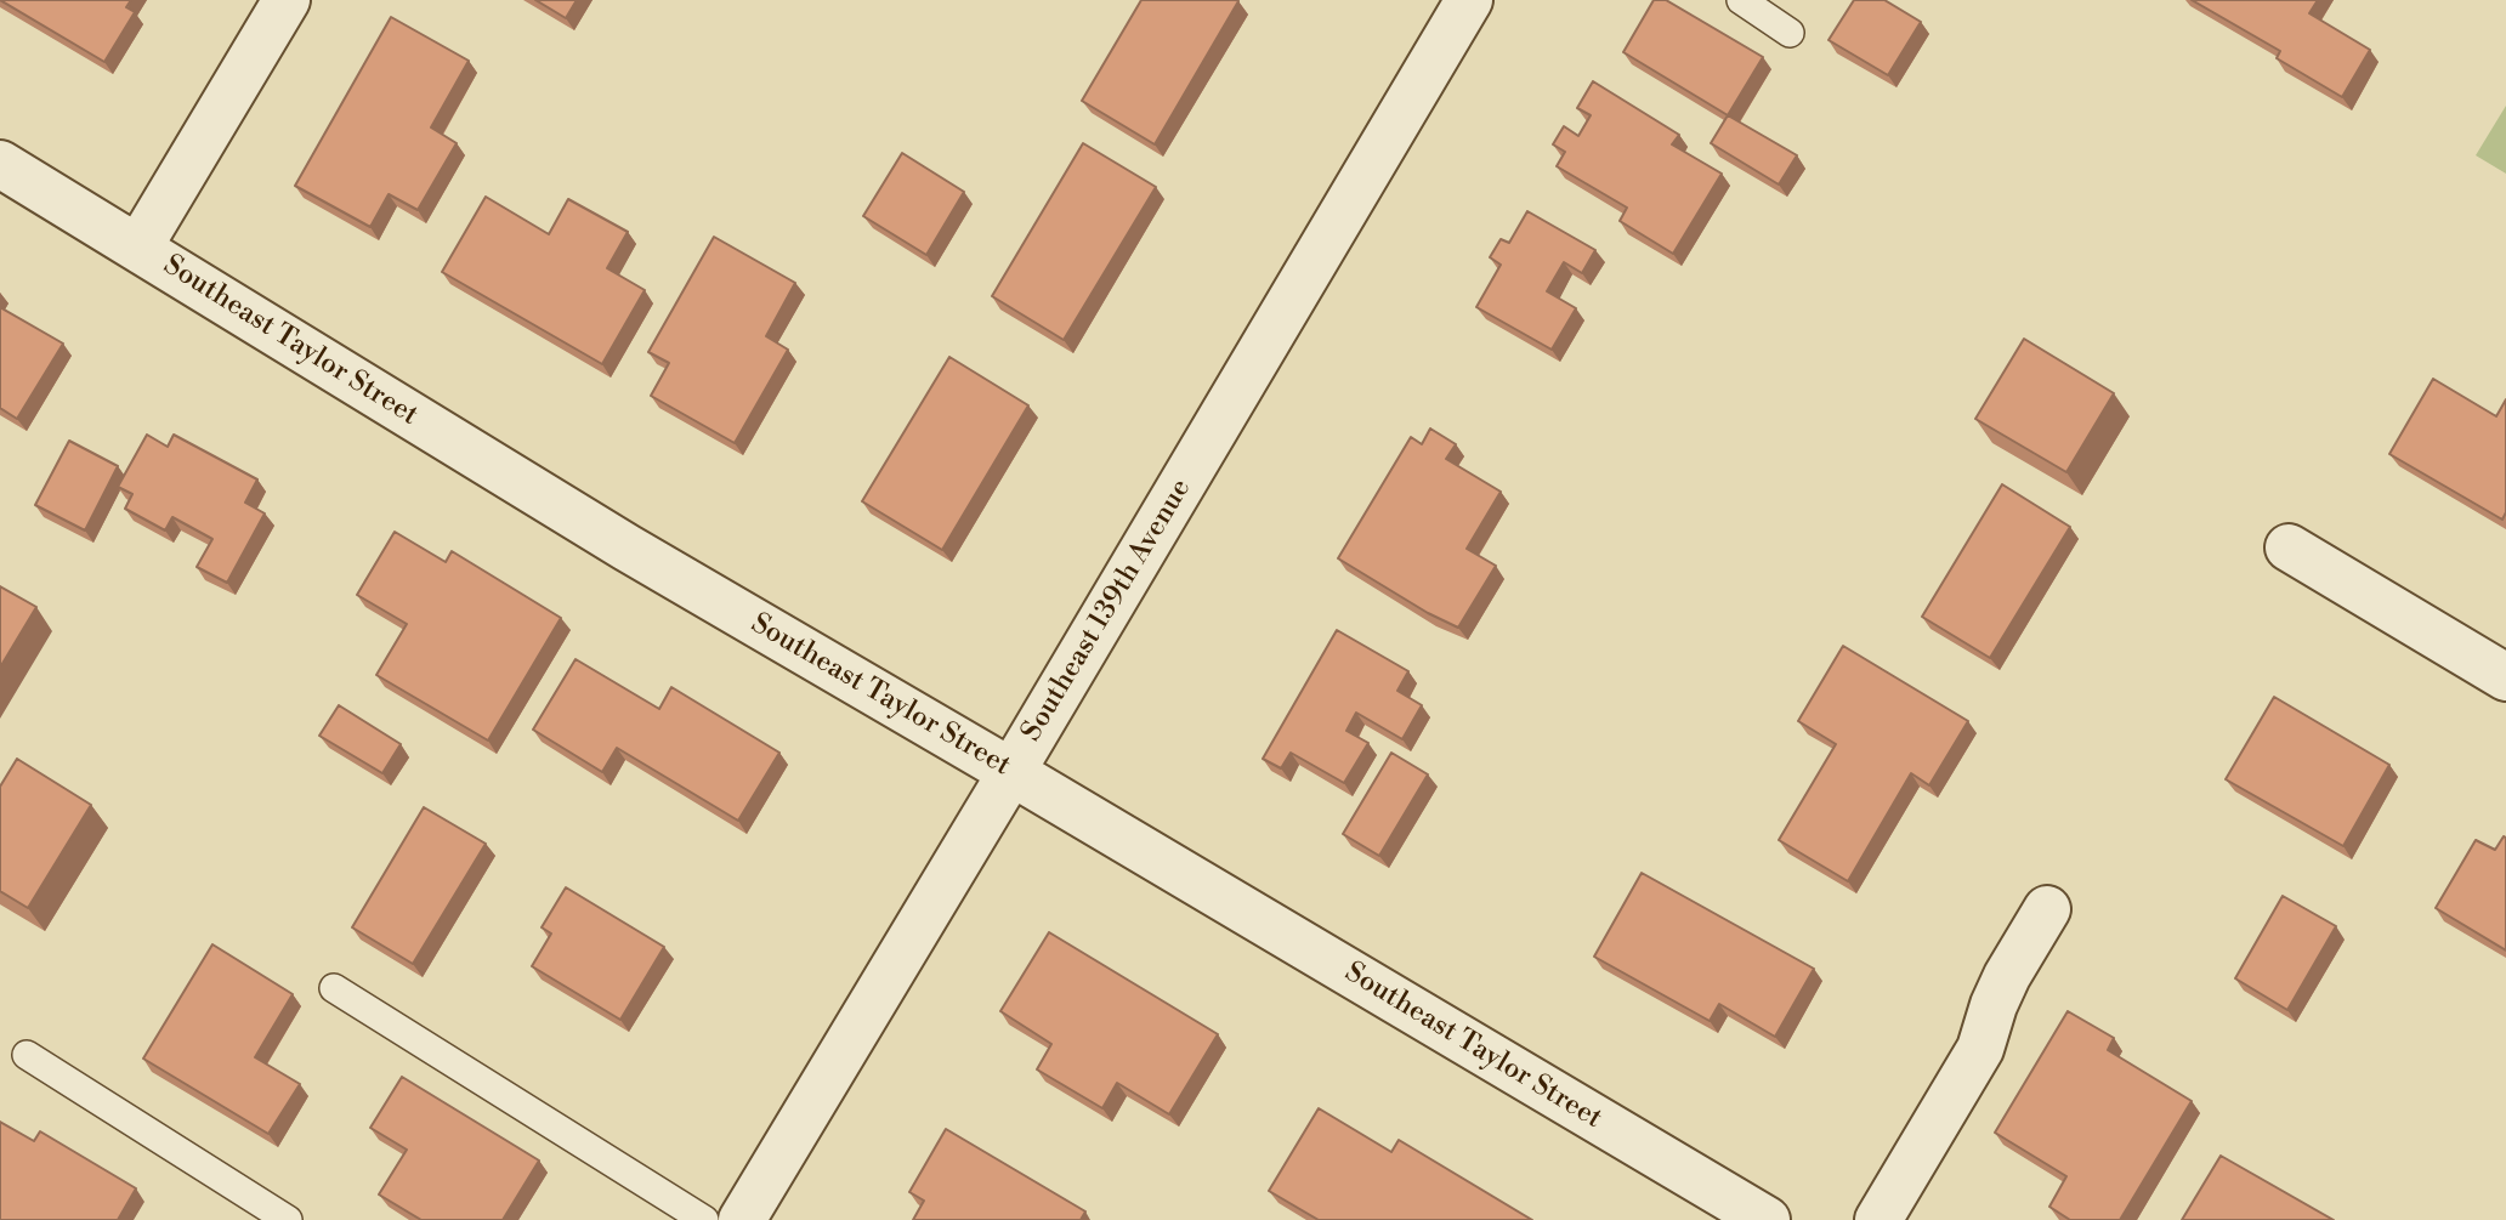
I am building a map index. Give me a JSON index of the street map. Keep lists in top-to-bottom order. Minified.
{"streets":{"street":["Southeast Taylor Street","Southeast 139th Avenue"]},"crossings":[["Southeast Taylor Street","Southeast 139th Avenue"]]}
